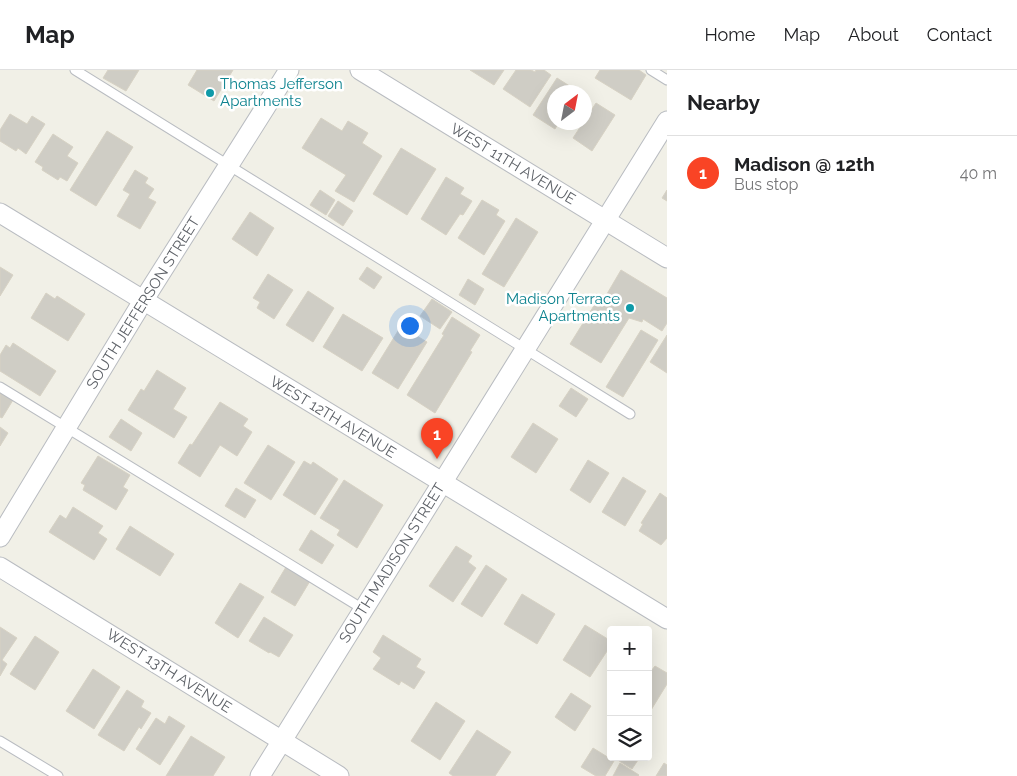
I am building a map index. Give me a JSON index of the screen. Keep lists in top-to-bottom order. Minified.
{"streets":{"street":["WEST 11TH AVENUE","SOUTH JEFFERSON STREET","WEST 12TH AVENUE","SOUTH MADISON STREET","WEST 13TH AVENUE"]},"crossings":[["WEST 11TH AVENUE","SOUTH MADISON STREET"],["SOUTH JEFFERSON STREET","WEST 12TH AVENUE"],["WEST 12TH AVENUE","SOUTH MADISON STREET"],["SOUTH MADISON STREET","WEST 13TH AVENUE"]],"places":["Thomas Jefferson Apartments","Madison Terrace Apartments"],"north":"top right","page":{"header":"Map","nav":["Home","Map","About","Contact"],"heading":"Nearby","list":[{"mark":"1","name":"Madison @ 12th","note":"Bus stop","value":"40 m"}],"pins":"1","map_buttons":["+","−"]}}
